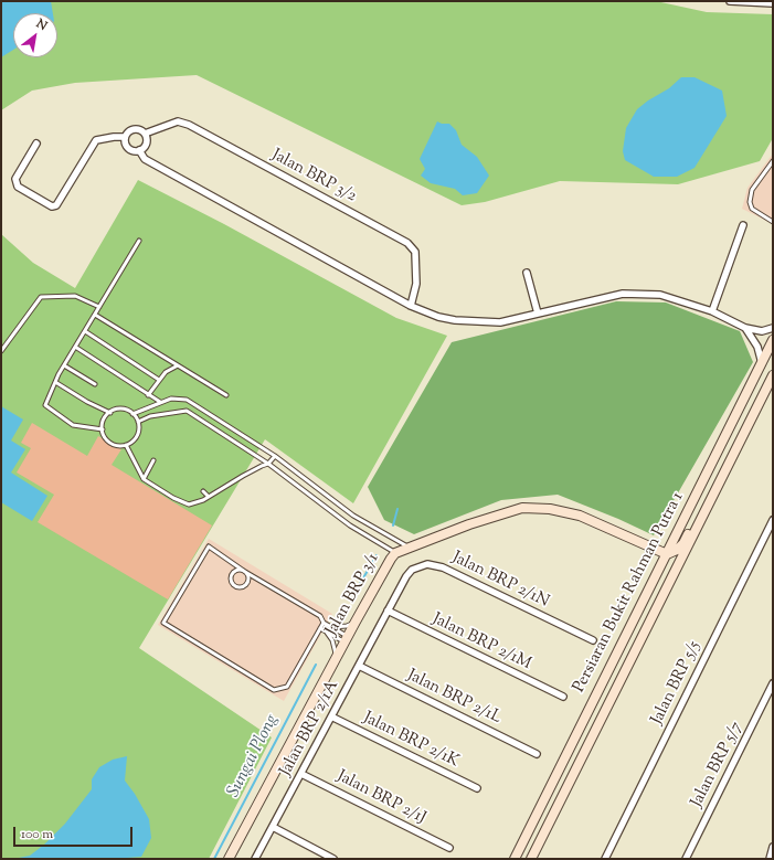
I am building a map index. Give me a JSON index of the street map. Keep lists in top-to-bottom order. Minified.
{"streets":{"main road":["Persiaran Bukit Rahman Putra 1","Jalan BRP 3/1"],"street":["Jalan BRP 3/2","Jalan BRP 2/1N","Jalan BRP 2/1M","Jalan BRP 5/5","Jalan BRP 2/1L","Jalan BRP 2/1A","Jalan BRP 2/1K","Jalan BRP 5/7","Jalan BRP 2/1J"]},"crossings":[["Jalan BRP 2/1N","Jalan BRP 2/1M"],["Jalan BRP 2/1N","Jalan BRP 2/1A"],["Persiaran Bukit Rahman Putra 1","Jalan BRP 3/1"],["Jalan BRP 2/1M","Jalan BRP 2/1A"],["Jalan BRP 2/1L","Jalan BRP 2/1A"],["Jalan BRP 2/1A","Jalan BRP 2/1K"],["Jalan BRP 2/1A","Jalan BRP 2/1J"]],"water":["Sungai Plong"],"scale_bar":"100 m","north":"top right"}
